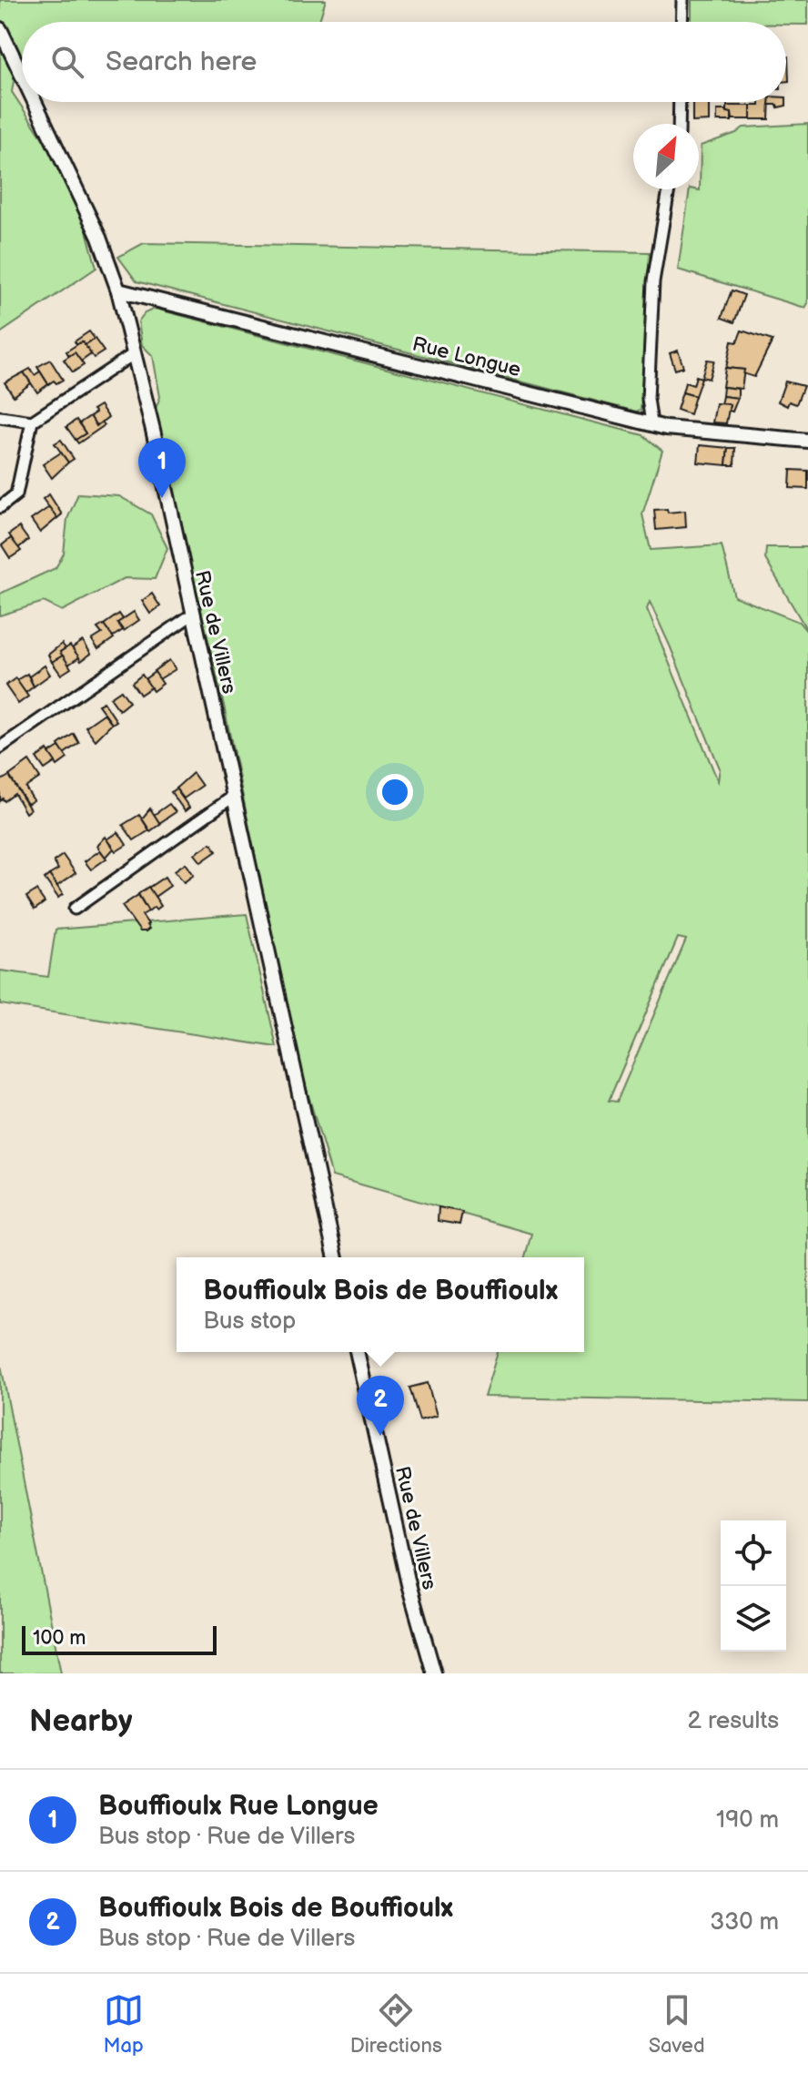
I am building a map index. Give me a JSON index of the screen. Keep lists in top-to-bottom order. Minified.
{"streets":{"street":["Rue Longue","Rue de Villers"]},"crossings":[["Rue Longue","Rue de Villers"]],"scale_bar":"100 m","north":"top right","page":{"search":"Search here","pins":["1","2"],"popup":["Bouffioulx Bois de Bouffioulx","Bus stop"],"scale":"100 m","heading":["Nearby","2 results"],"list":[{"mark":"1","name":"Bouffioulx Rue Longue","note":"Bus stop · Rue de Villers","value":"190 m"},{"mark":"2","name":"Bouffioulx Bois de Bouffioulx","note":"Bus stop · Rue de Villers","value":"330 m"}],"nav":["Map","Directions","Saved"]}}
